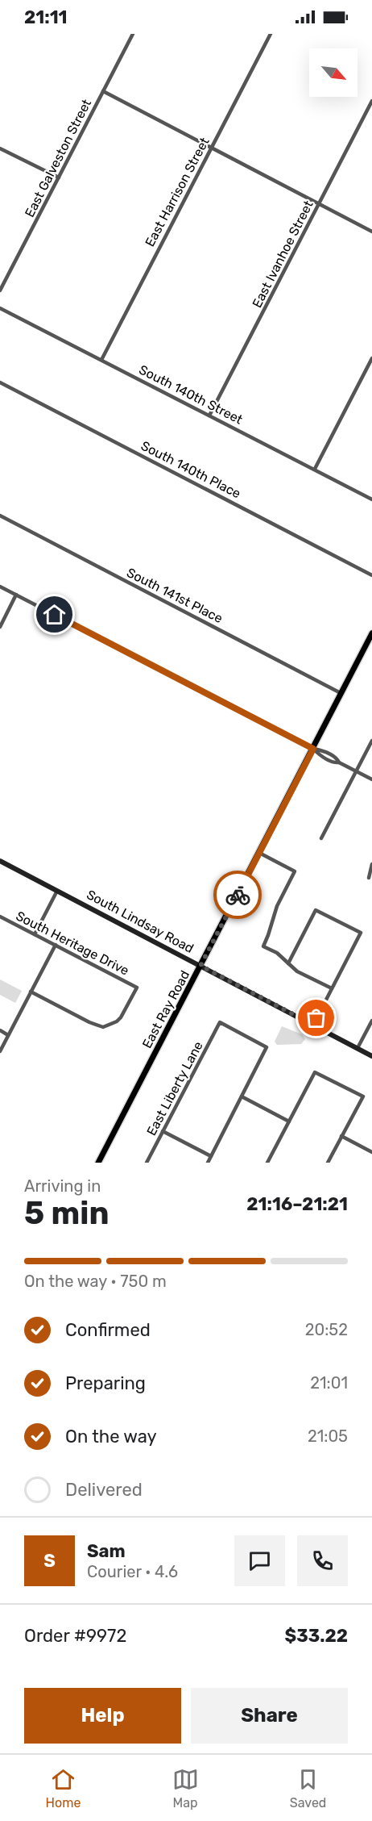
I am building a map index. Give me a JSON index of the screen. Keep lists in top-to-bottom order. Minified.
{"streets":{"main road":["South Lindsay Road","East Ray Road"],"street":["East Galveston Street","East Harrison Street","East Ivanhoe Street","South 140th Street","South 140th Place","South 141st Place","South Heritage Drive","East Liberty Lane"]},"crossings":[["East Harrison Street","South 140th Street"],["East Ivanhoe Street","South 140th Street"],["South 141st Place","East Ray Road"],["South Lindsay Road","East Ray Road"]],"north":"bottom right","page":{"status":"21:11","heading":["5 min","Arriving in","21:16–21:21"],"panel":["Sam","Courier · 4.6","Order #9972","$33.22"],"bar":"On the way · 750 m","list":[["Confirmed","20:52"],["Preparing","21:01"],["On the way","21:05"],"Delivered"],"round":"S","buttons":["Help","Share"],"tabs":["Home","Map","Saved"]}}
